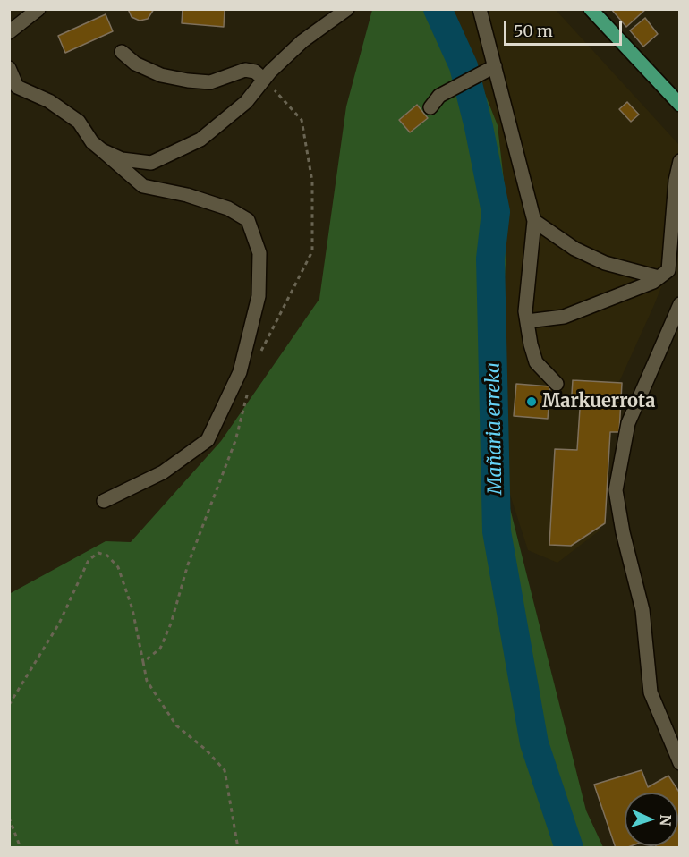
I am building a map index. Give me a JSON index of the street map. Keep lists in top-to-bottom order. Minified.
{"water":["Mañaria erreka"],"places":["Markuerrota"],"scale_bar":"50 m","north":"right"}
